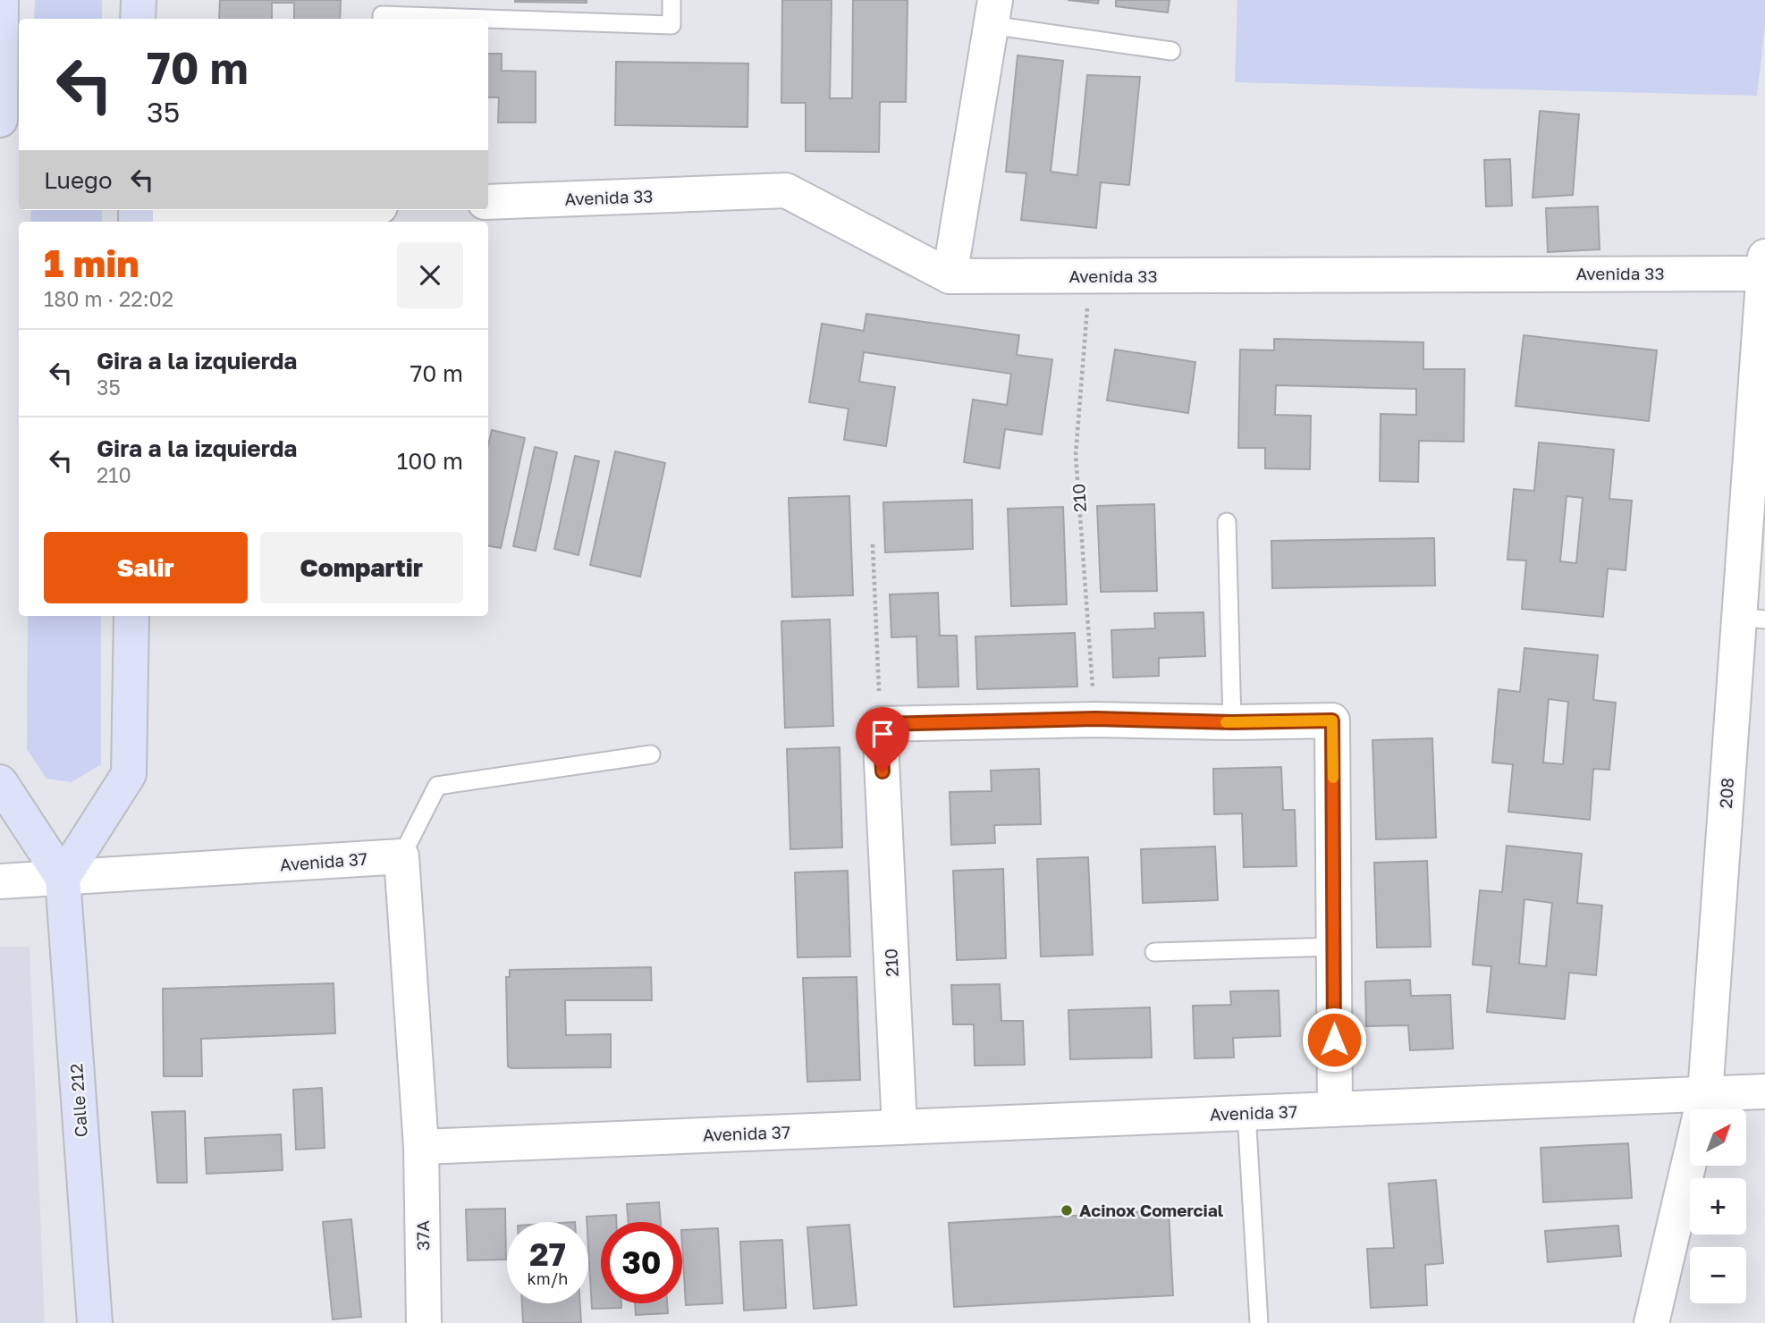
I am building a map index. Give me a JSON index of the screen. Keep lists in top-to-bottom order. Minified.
{"streets":{"street":["Avenida 33","210","208","Avenida 37","Calle 212","37A"]},"crossings":[["Avenida 33","210"],["Avenida 33","208"],["210","Avenida 37"],["208","Avenida 37"],["Avenida 37","Calle 212"],["Avenida 37","37A"]],"places":["Acinox Comercial"],"north":"top right","page":{"turn":["70 m","35"],"then":"Luego","heading":["1 min","180 m · 22:02"],"list":[{"name":"Gira a la izquierda","note":"35","value":"70 m"},{"name":"Gira a la izquierda","note":"210","value":"100 m"}],"buttons":["Salir","Compartir"],"map_buttons":["+","−"],"speed":"27 km/h","limit":"30"}}
